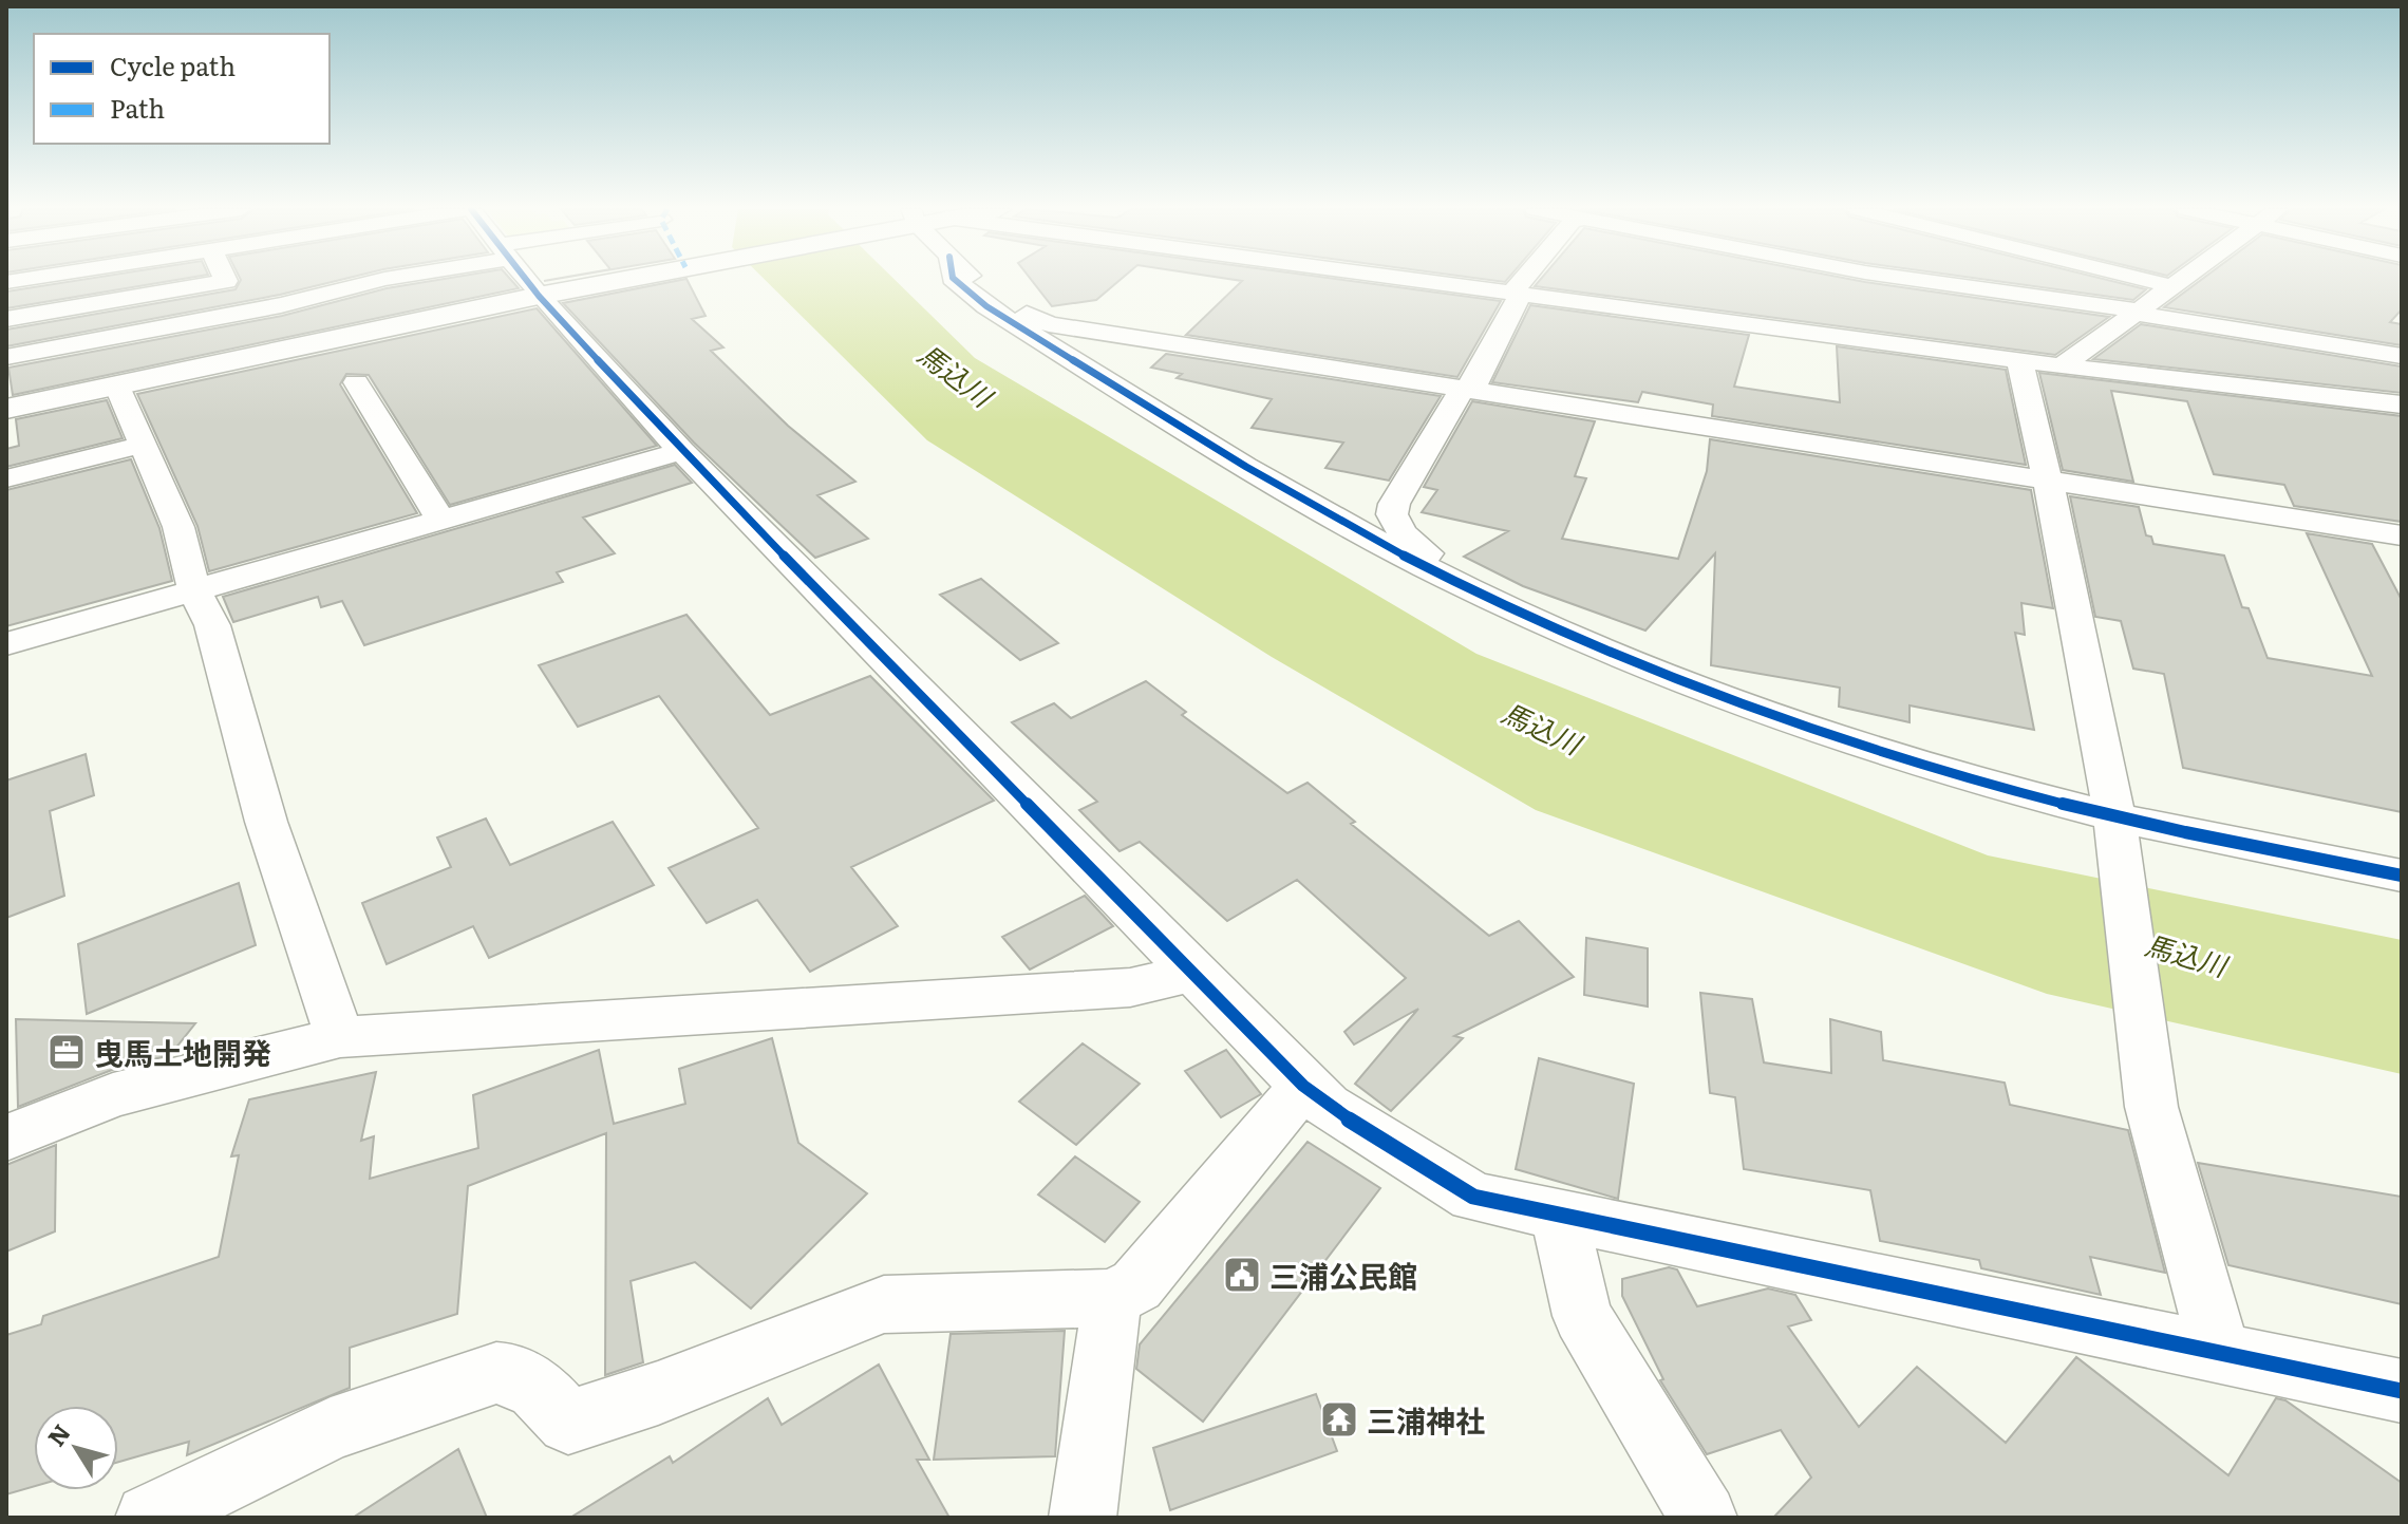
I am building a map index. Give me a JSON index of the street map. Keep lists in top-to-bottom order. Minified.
{"water":["馬込川"],"places":{"office":["曳馬土地開発"],"public building":["三浦公民館"],"temple":["三浦神社"]},"legend":["Cycle path","Path"],"north":"top left"}
